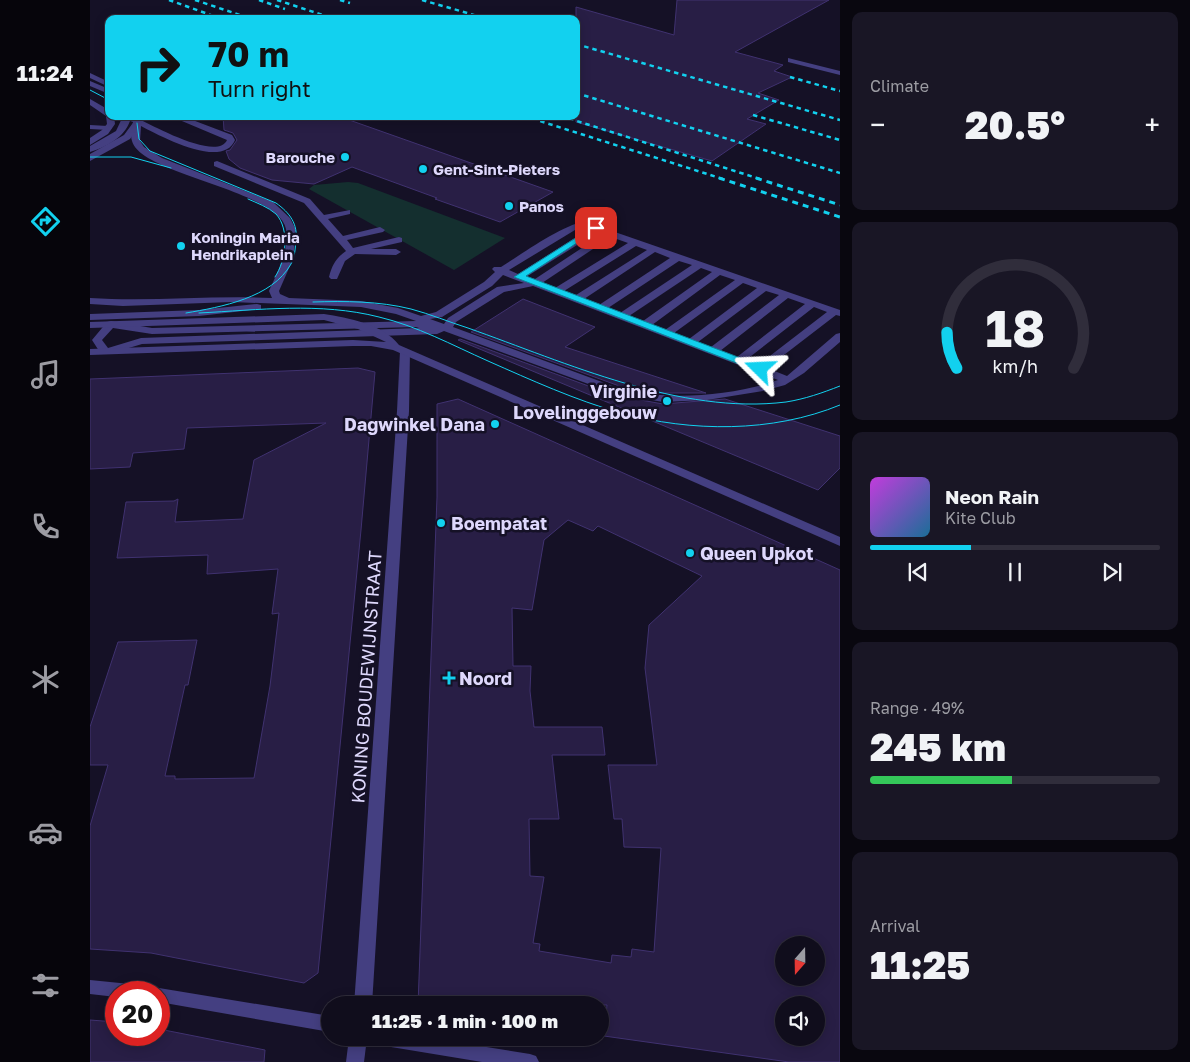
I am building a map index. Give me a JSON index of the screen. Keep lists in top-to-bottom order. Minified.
{"streets":{"street":["KONING BOUDEWIJNSTRAAT"]},"places":{"other":["Barouche","Gent-Sint-Pieters","Panos","Koningin Maria Hendrikaplein","Virginie Lovelinggebouw","Dagwinkel Dana","Boempatat","Queen Upkot"],"health":["Noord"]},"north":"bottom","page":{"tabs":"11:24","tile":["Climate",["Range · 49%","245 km"],["Arrival","11:25"]],"turn":["70 m","Turn right"],"heat":["−","20.5°","+"],"song":["Neon Rain","Kite Club"],"limit":"20","trip":"11:25 · 1 min · 100 m","gauge":["18","km/h"]}}
